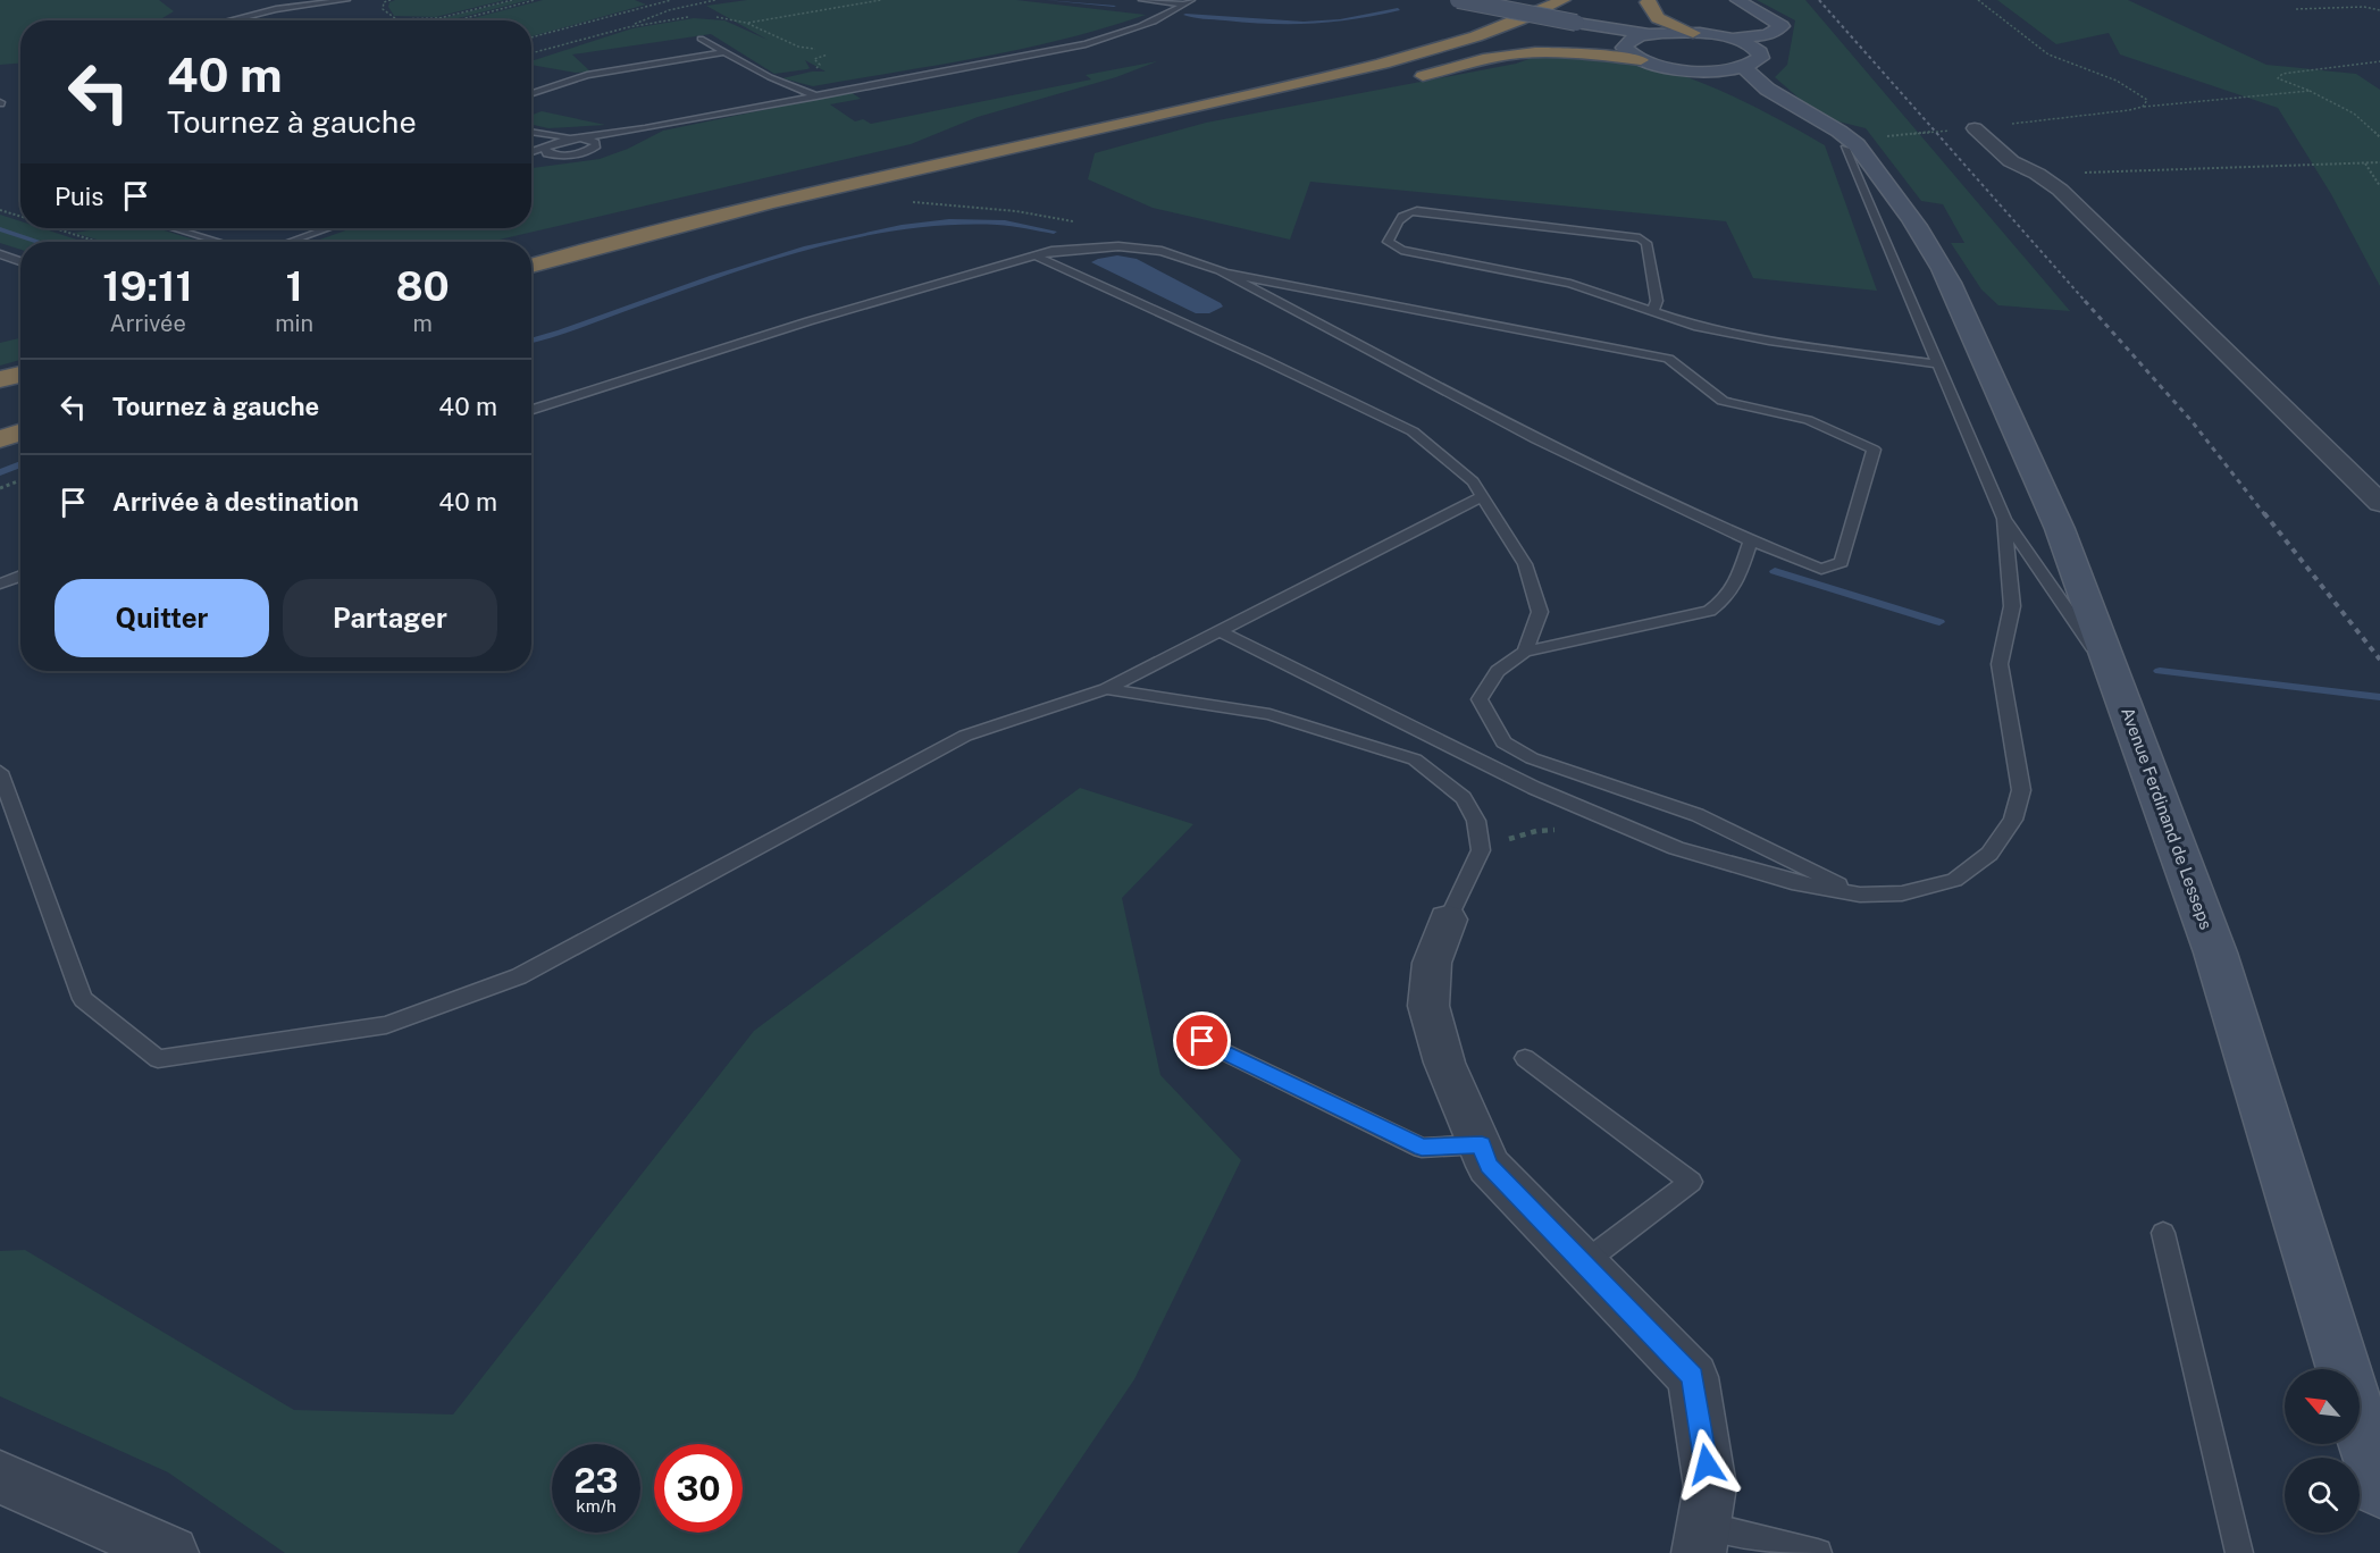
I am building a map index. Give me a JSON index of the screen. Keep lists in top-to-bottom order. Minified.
{"streets":{"main road":["Avenue Ferdinand de Lesseps"]},"north":"top left","page":{"turn":["40 m","Tournez à gauche"],"then":"Puis","eta":["19:11","Arrivée","1","min","80","m"],"list":[{"name":"Tournez à gauche","value":"40 m"},{"name":"Arrivée à destination","value":"40 m"}],"buttons":["Quitter","Partager"],"speed":"23 km/h","limit":"30"}}
